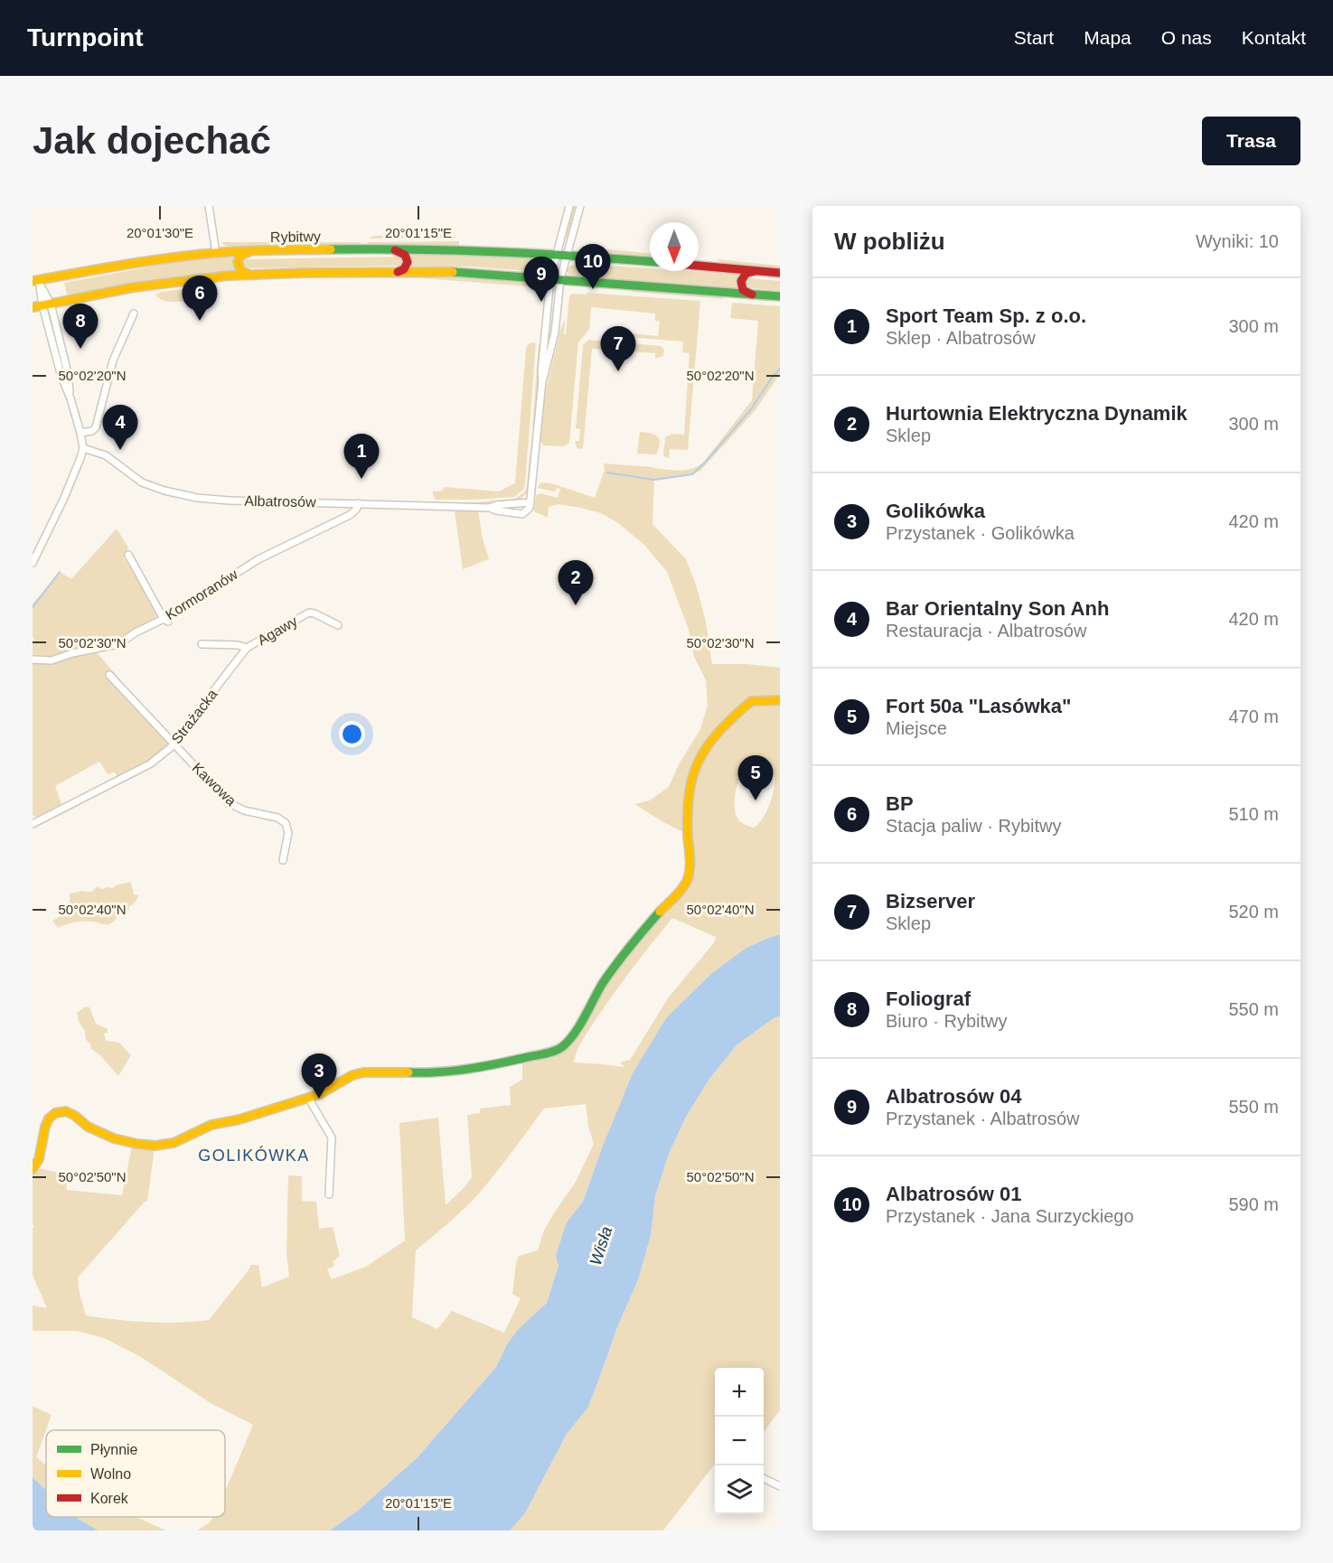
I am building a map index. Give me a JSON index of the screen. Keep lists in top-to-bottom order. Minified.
{"streets":{"main road":["Rybitwy"],"street":["Albatrosów","Kormoranów","Agawy","Strażacka","Kawowa"]},"crossings":[["Rybitwy","Albatrosów"],["Albatrosów","Kormoranów"],["Agawy","Strażacka"],["Strażacka","Kawowa"]],"districts":["GOLIKÓWKA"],"water":["Wisła"],"legend":["Płynnie","Wolno","Korek"],"north":"bottom","page":{"header":"Turnpoint","nav":["Start","Mapa","O nas","Kontakt"],"buttons":"Trasa","title":"Jak dojechać","heading":["W pobliżu","Wyniki: 10"],"pins":["10","9","6","8","7","4","1","2","5","3"],"list":[{"mark":"1","name":"Sport Team Sp. z o.o.","note":"Sklep · Albatrosów","value":"300 m"},{"mark":"2","name":"Hurtownia Elektryczna Dynamik","note":"Sklep","value":"300 m"},{"mark":"3","name":"Golikówka","note":"Przystanek · Golikówka","value":"420 m"},{"mark":"4","name":"Bar Orientalny Son Anh","note":"Restauracja · Albatrosów","value":"420 m"},{"mark":"5","name":"Fort 50a \"Lasówka\"","note":"Miejsce","value":"470 m"},{"mark":"6","name":"BP","note":"Stacja paliw · Rybitwy","value":"510 m"},{"mark":"7","name":"Bizserver","note":"Sklep","value":"520 m"},{"mark":"8","name":"Foliograf","note":"Biuro · Rybitwy","value":"550 m"},{"mark":"9","name":"Albatrosów 04","note":"Przystanek · Albatrosów","value":"550 m"},{"mark":"10","name":"Albatrosów 01","note":"Przystanek · Jana Surzyckiego","value":"590 m"}],"map_buttons":["+","−"]},"coordinates":["20°01'30\"E","20°01'15\"E","50°02'20\"N","50°02'30\"N","50°02'40\"N","50°02'50\"N"]}
